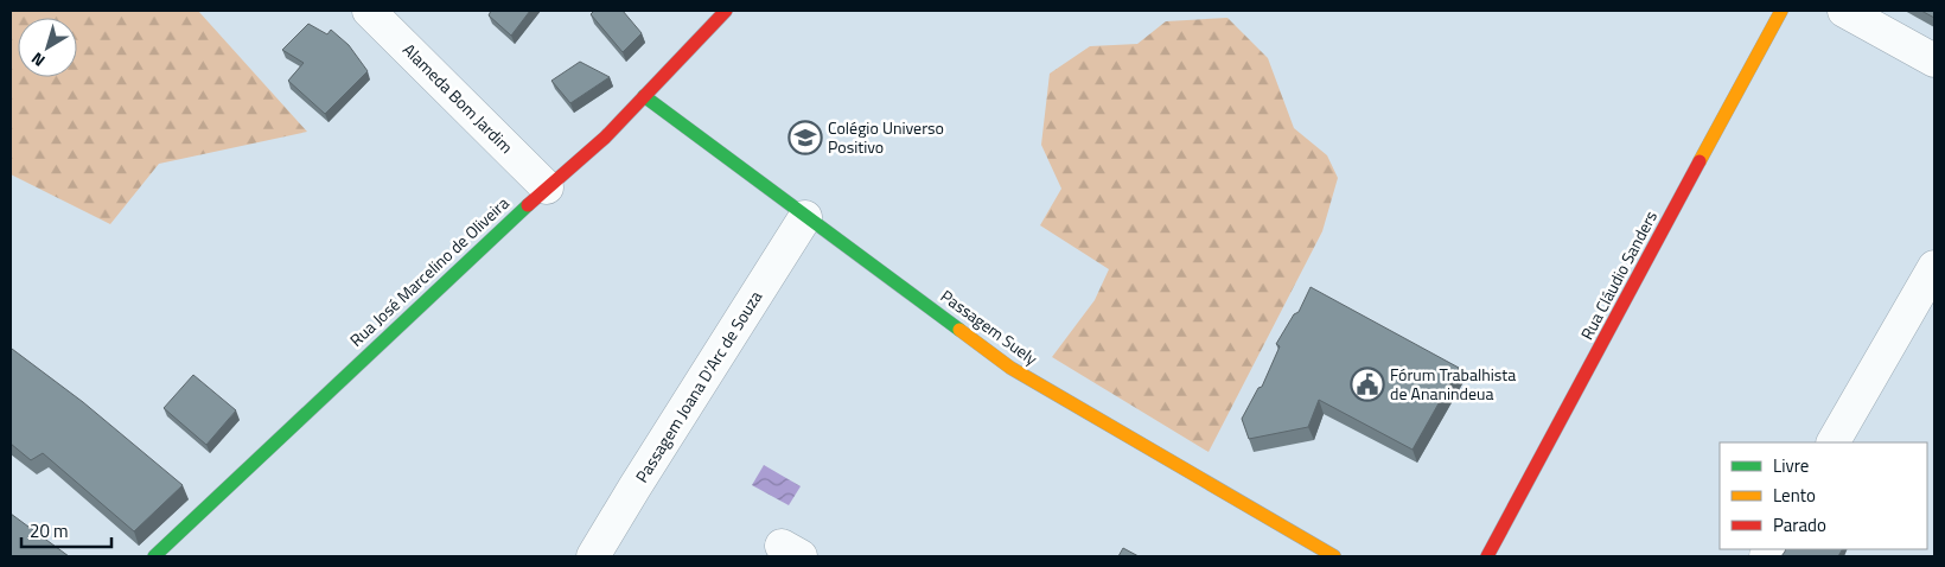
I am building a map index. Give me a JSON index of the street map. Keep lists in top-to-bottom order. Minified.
{"streets":{"street":["Alameda Bom Jardim","Rua José Marcelino de Oliveira","Rua Cláudio Sanders","Passagem Suely","Passagem Joana D'Arc de Souza"]},"crossings":[["Alameda Bom Jardim","Rua José Marcelino de Oliveira"],["Rua José Marcelino de Oliveira","Passagem Suely"],["Passagem Suely","Passagem Joana D'Arc de Souza"]],"places":{"school or university":["Colégio Universo Positivo"],"public building":["Fórum Trabalhista de Ananindeua"]},"legend":["Livre","Lento","Parado"],"scale_bar":"20 m","north":"bottom left"}
